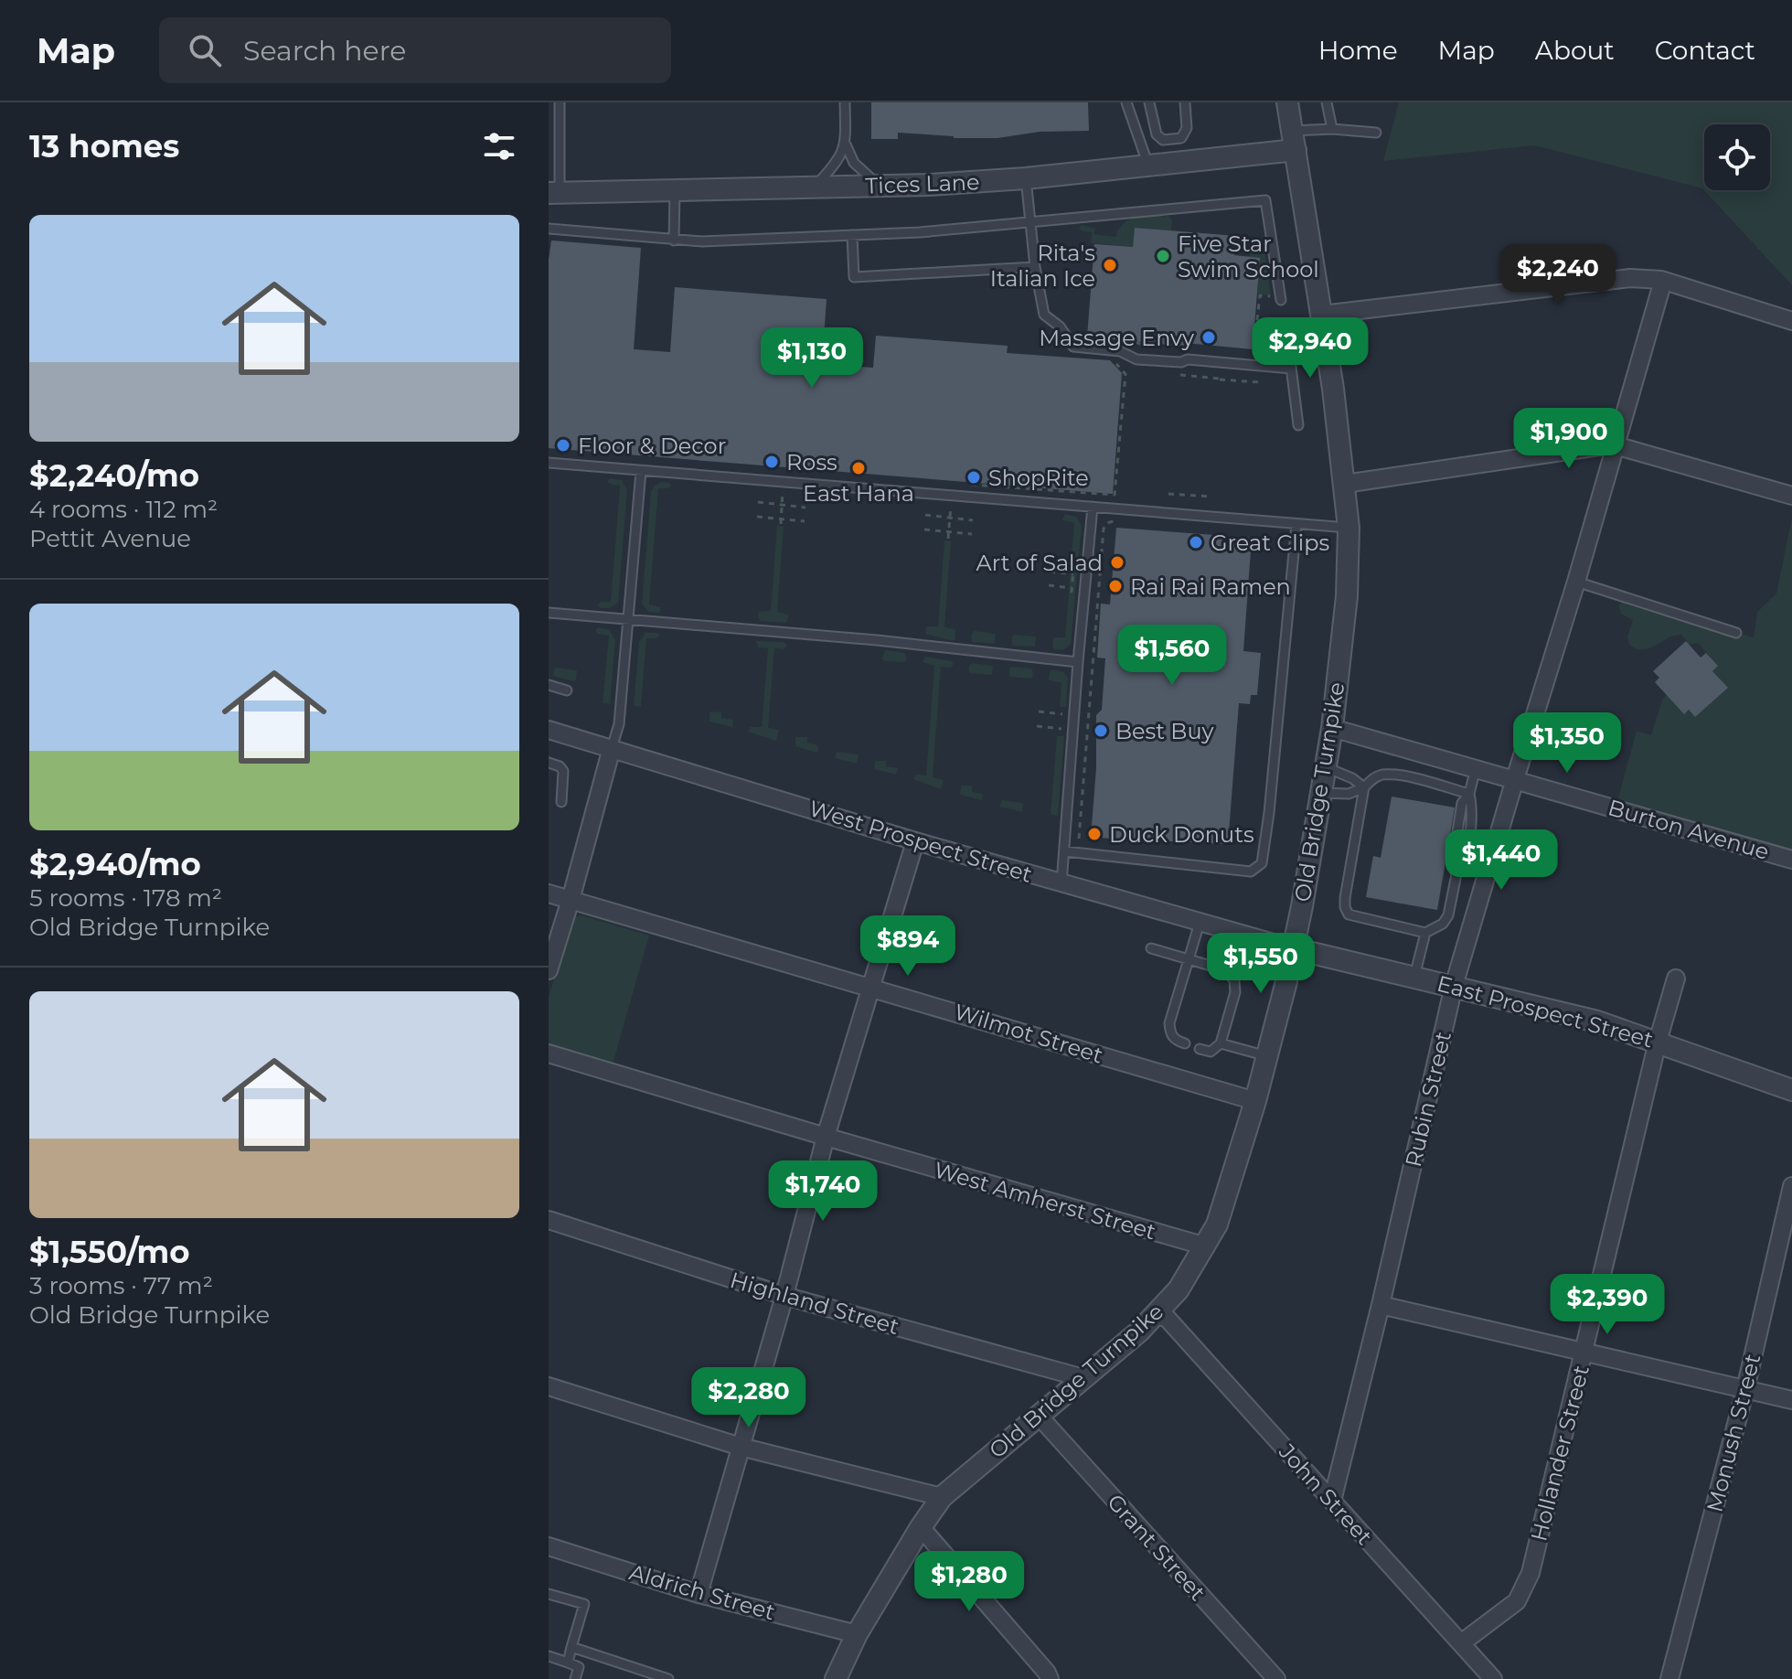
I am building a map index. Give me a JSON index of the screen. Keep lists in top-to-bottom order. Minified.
{"streets":{"street":["Tices Lane","Old Bridge Turnpike","Burton Avenue","West Prospect Street","East Prospect Street","Wilmot Street","Rubin Street","West Amherst Street","Highland Street","Monush Street","Hollander Street","John Street","Grant Street","Aldrich Street"]},"crossings":[["Tices Lane","Old Bridge Turnpike"],["Old Bridge Turnpike","Burton Avenue"],["Old Bridge Turnpike","West Prospect Street"],["Old Bridge Turnpike","East Prospect Street"],["Old Bridge Turnpike","Wilmot Street"],["Old Bridge Turnpike","West Amherst Street"],["Old Bridge Turnpike","Highland Street"],["Old Bridge Turnpike","John Street"],["Old Bridge Turnpike","Grant Street"],["Old Bridge Turnpike","Aldrich Street"],["Burton Avenue","Rubin Street"],["West Prospect Street","East Prospect Street"],["East Prospect Street","Rubin Street"],["East Prospect Street","Hollander Street"],["Rubin Street","John Street"],["Hollander Street","John Street"]],"places":["Five Star Swim School","Rita's Italian Ice","Massage Envy","Floor & Decor","Ross","East Hana","ShopRite","Great Clips","Art of Salad","Rai Rai Ramen","Best Buy","Duck Donuts"],"page":{"header":"Map","search":"Search here","nav":["Home","Map","About","Contact"],"heading":"13 homes","list":[{"name":"$2,240/mo","note":"4 rooms · 112 m² · Pettit Avenue"},{"name":"$2,940/mo","note":"5 rooms · 178 m² · Old Bridge Turnpike"},{"name":"$1,550/mo","note":"3 rooms · 77 m² · Old Bridge Turnpike"}],"price":["$2,240","$2,940","$1,130","$1,900","$1,560","$1,350","$1,440","$894","$1,550","$1,740","$2,390","$2,280","$1,280"]}}
